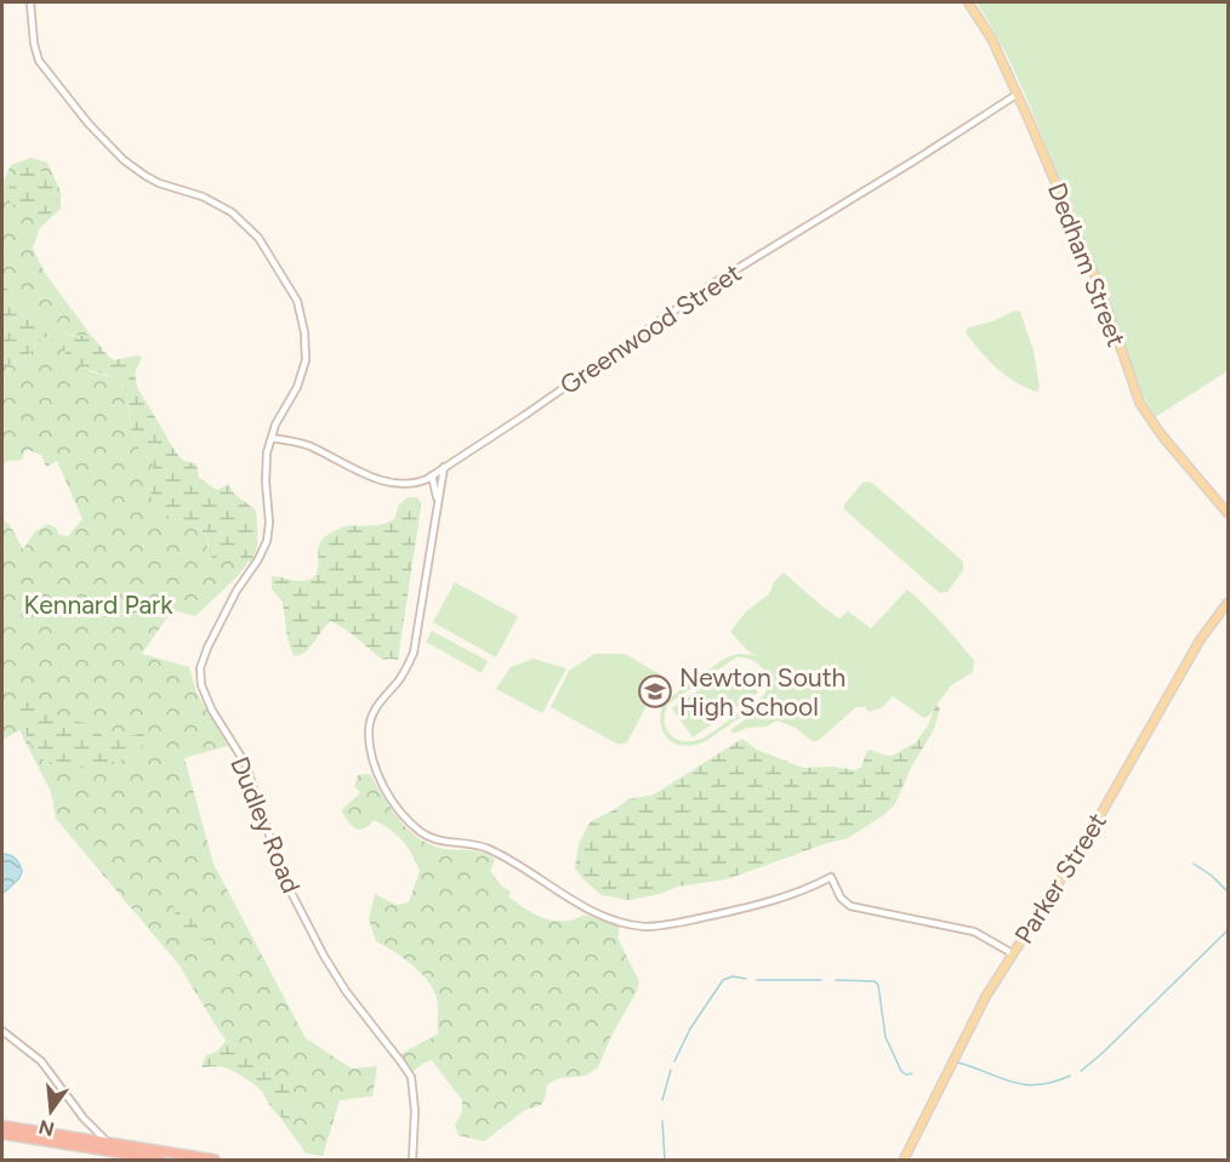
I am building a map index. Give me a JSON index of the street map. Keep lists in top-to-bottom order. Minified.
{"streets":{"main road":["Dedham Street","Parker Street"],"street":["Greenwood Street","Dudley Road"]},"crossings":[["Dedham Street","Greenwood Street"],["Greenwood Street","Dudley Road"]],"parks":["Kennard Park"],"places":{"school or university":["Newton South High School"]},"north":"bottom"}
